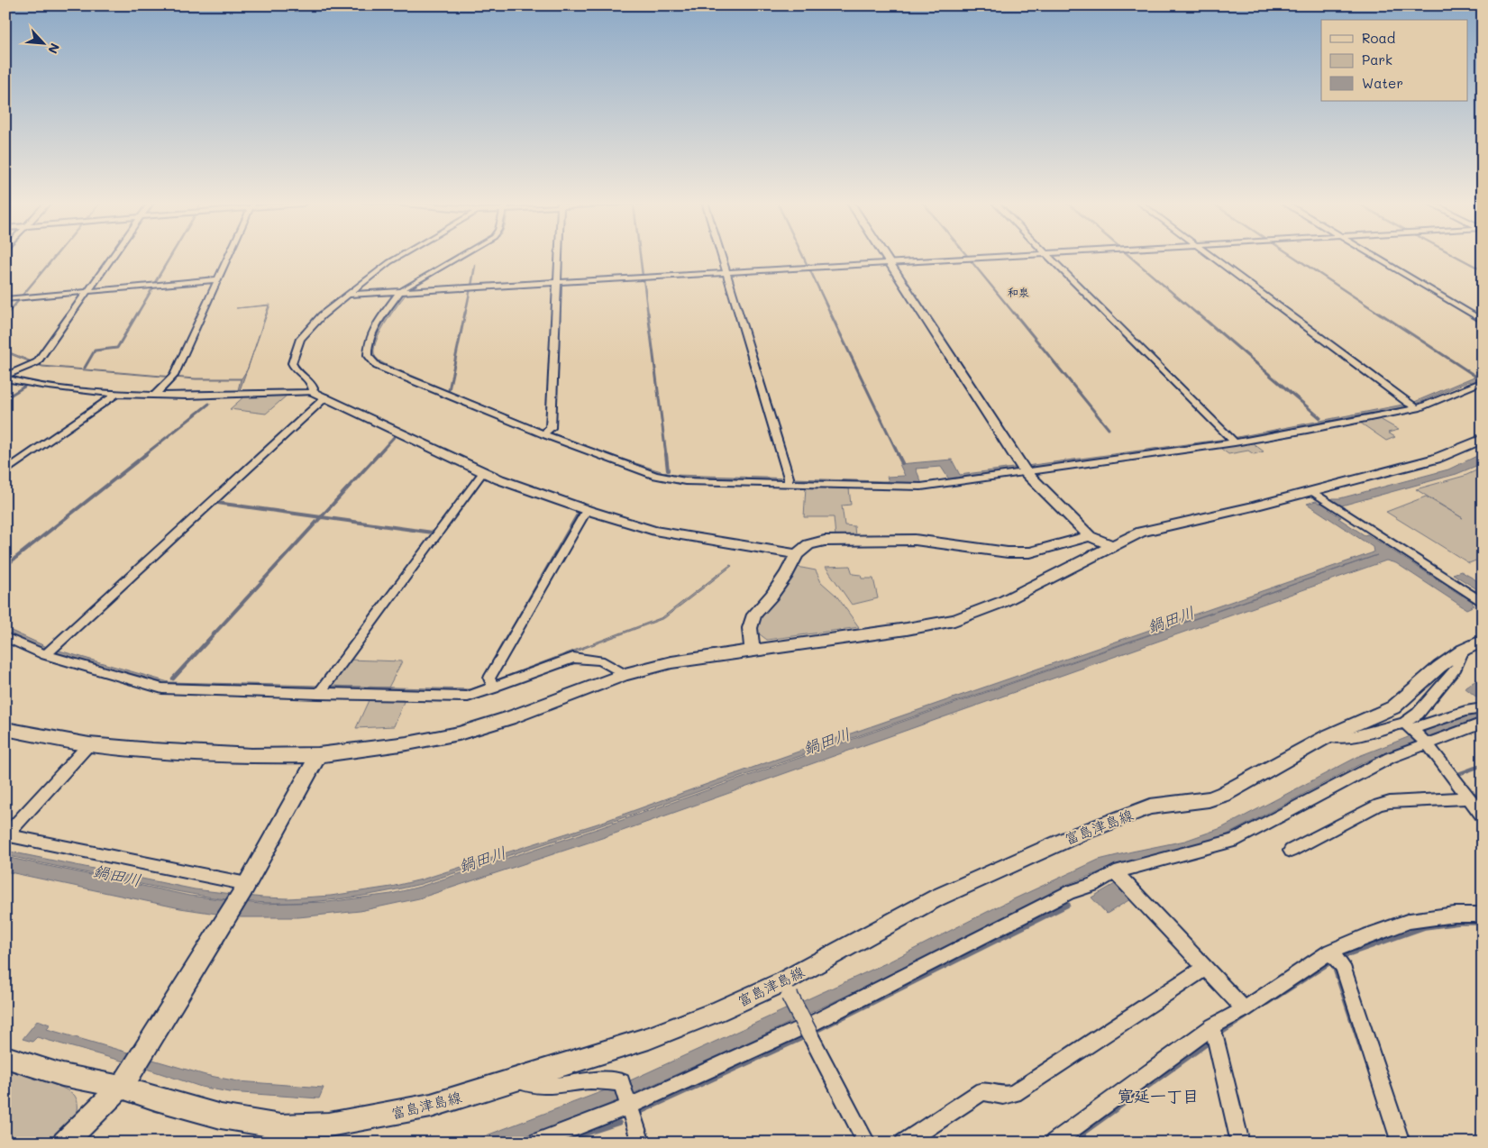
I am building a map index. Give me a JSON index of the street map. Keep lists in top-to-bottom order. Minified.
{"streets":{"street":["富島津島線"]},"districts":["和泉","寛延一丁目"],"water":["鍋田川"],"legend":["Road","Park","Water"],"north":"bottom right"}
